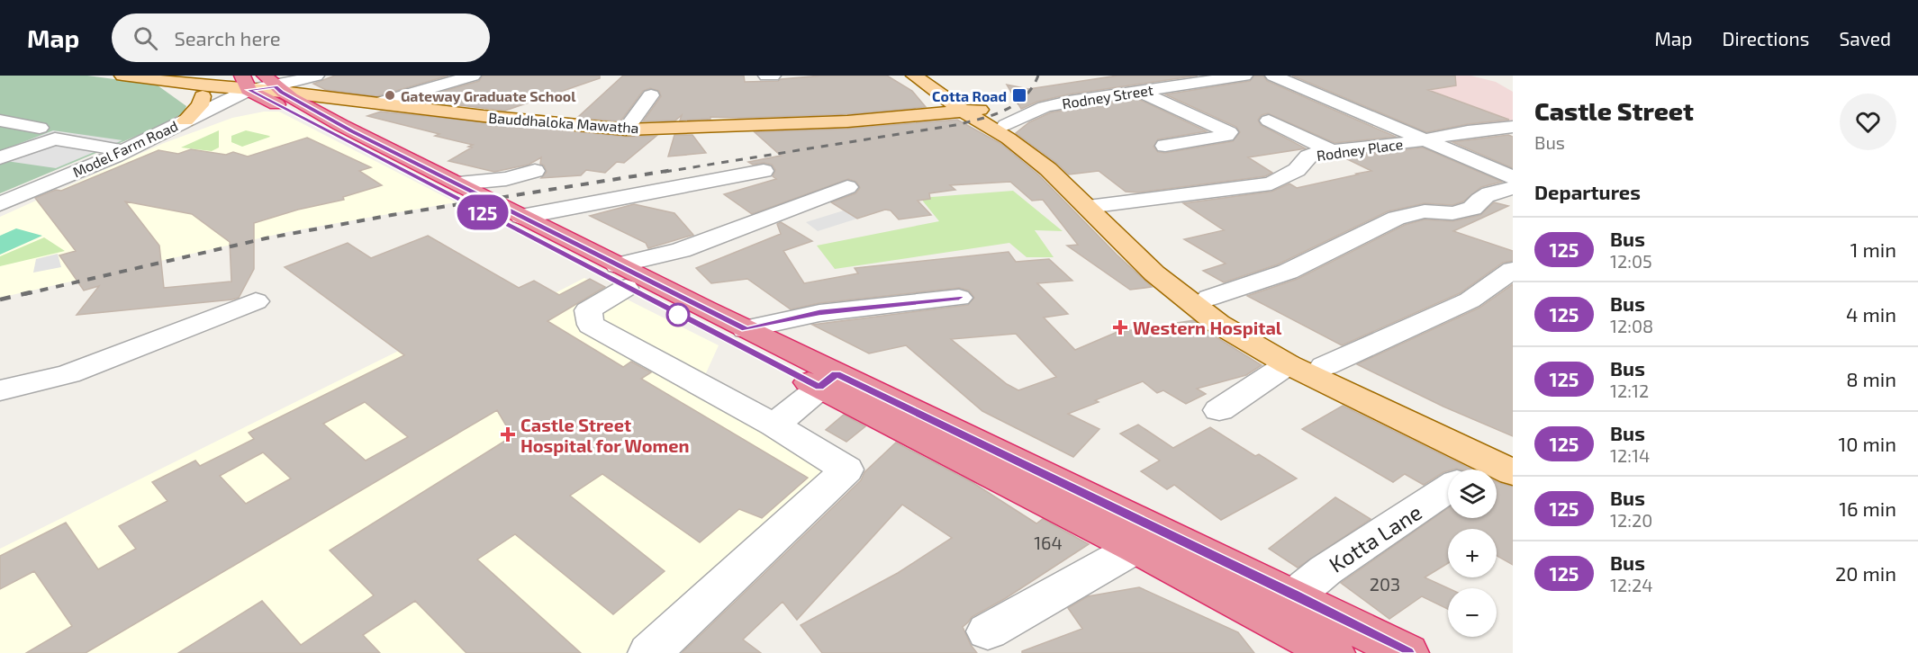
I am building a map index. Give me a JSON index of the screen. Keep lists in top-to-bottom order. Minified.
{"streets":{"main road":["Bauddhaloka Mawatha"],"street":["Rodney Street","Model Farm Road","Rodney Place","Kotta Lane"]},"crossings":[["Bauddhaloka Mawatha","Model Farm Road"]],"places":{"other":["Gateway Graduate School"],"transit":["Cotta Road"],"health":["Western Hospital","Castle Street Hospital for Women"]},"lines":["bus line 125"],"house_numbers":["164","203"],"page":{"header":"Map","search":"Search here","nav":["Map","Directions","Saved"],"on_map":"125","heading":[["Castle Street","Bus"],"Departures"],"list":[{"mark":"125","name":"Bus","note":"12:05","value":"1 min"},{"mark":"125","name":"Bus","note":"12:08","value":"4 min"},{"mark":"125","name":"Bus","note":"12:12","value":"8 min"},{"mark":"125","name":"Bus","note":"12:14","value":"10 min"},{"mark":"125","name":"Bus","note":"12:20","value":"16 min"},{"mark":"125","name":"Bus","note":"12:24","value":"20 min"}],"map_buttons":["+","−"]}}
